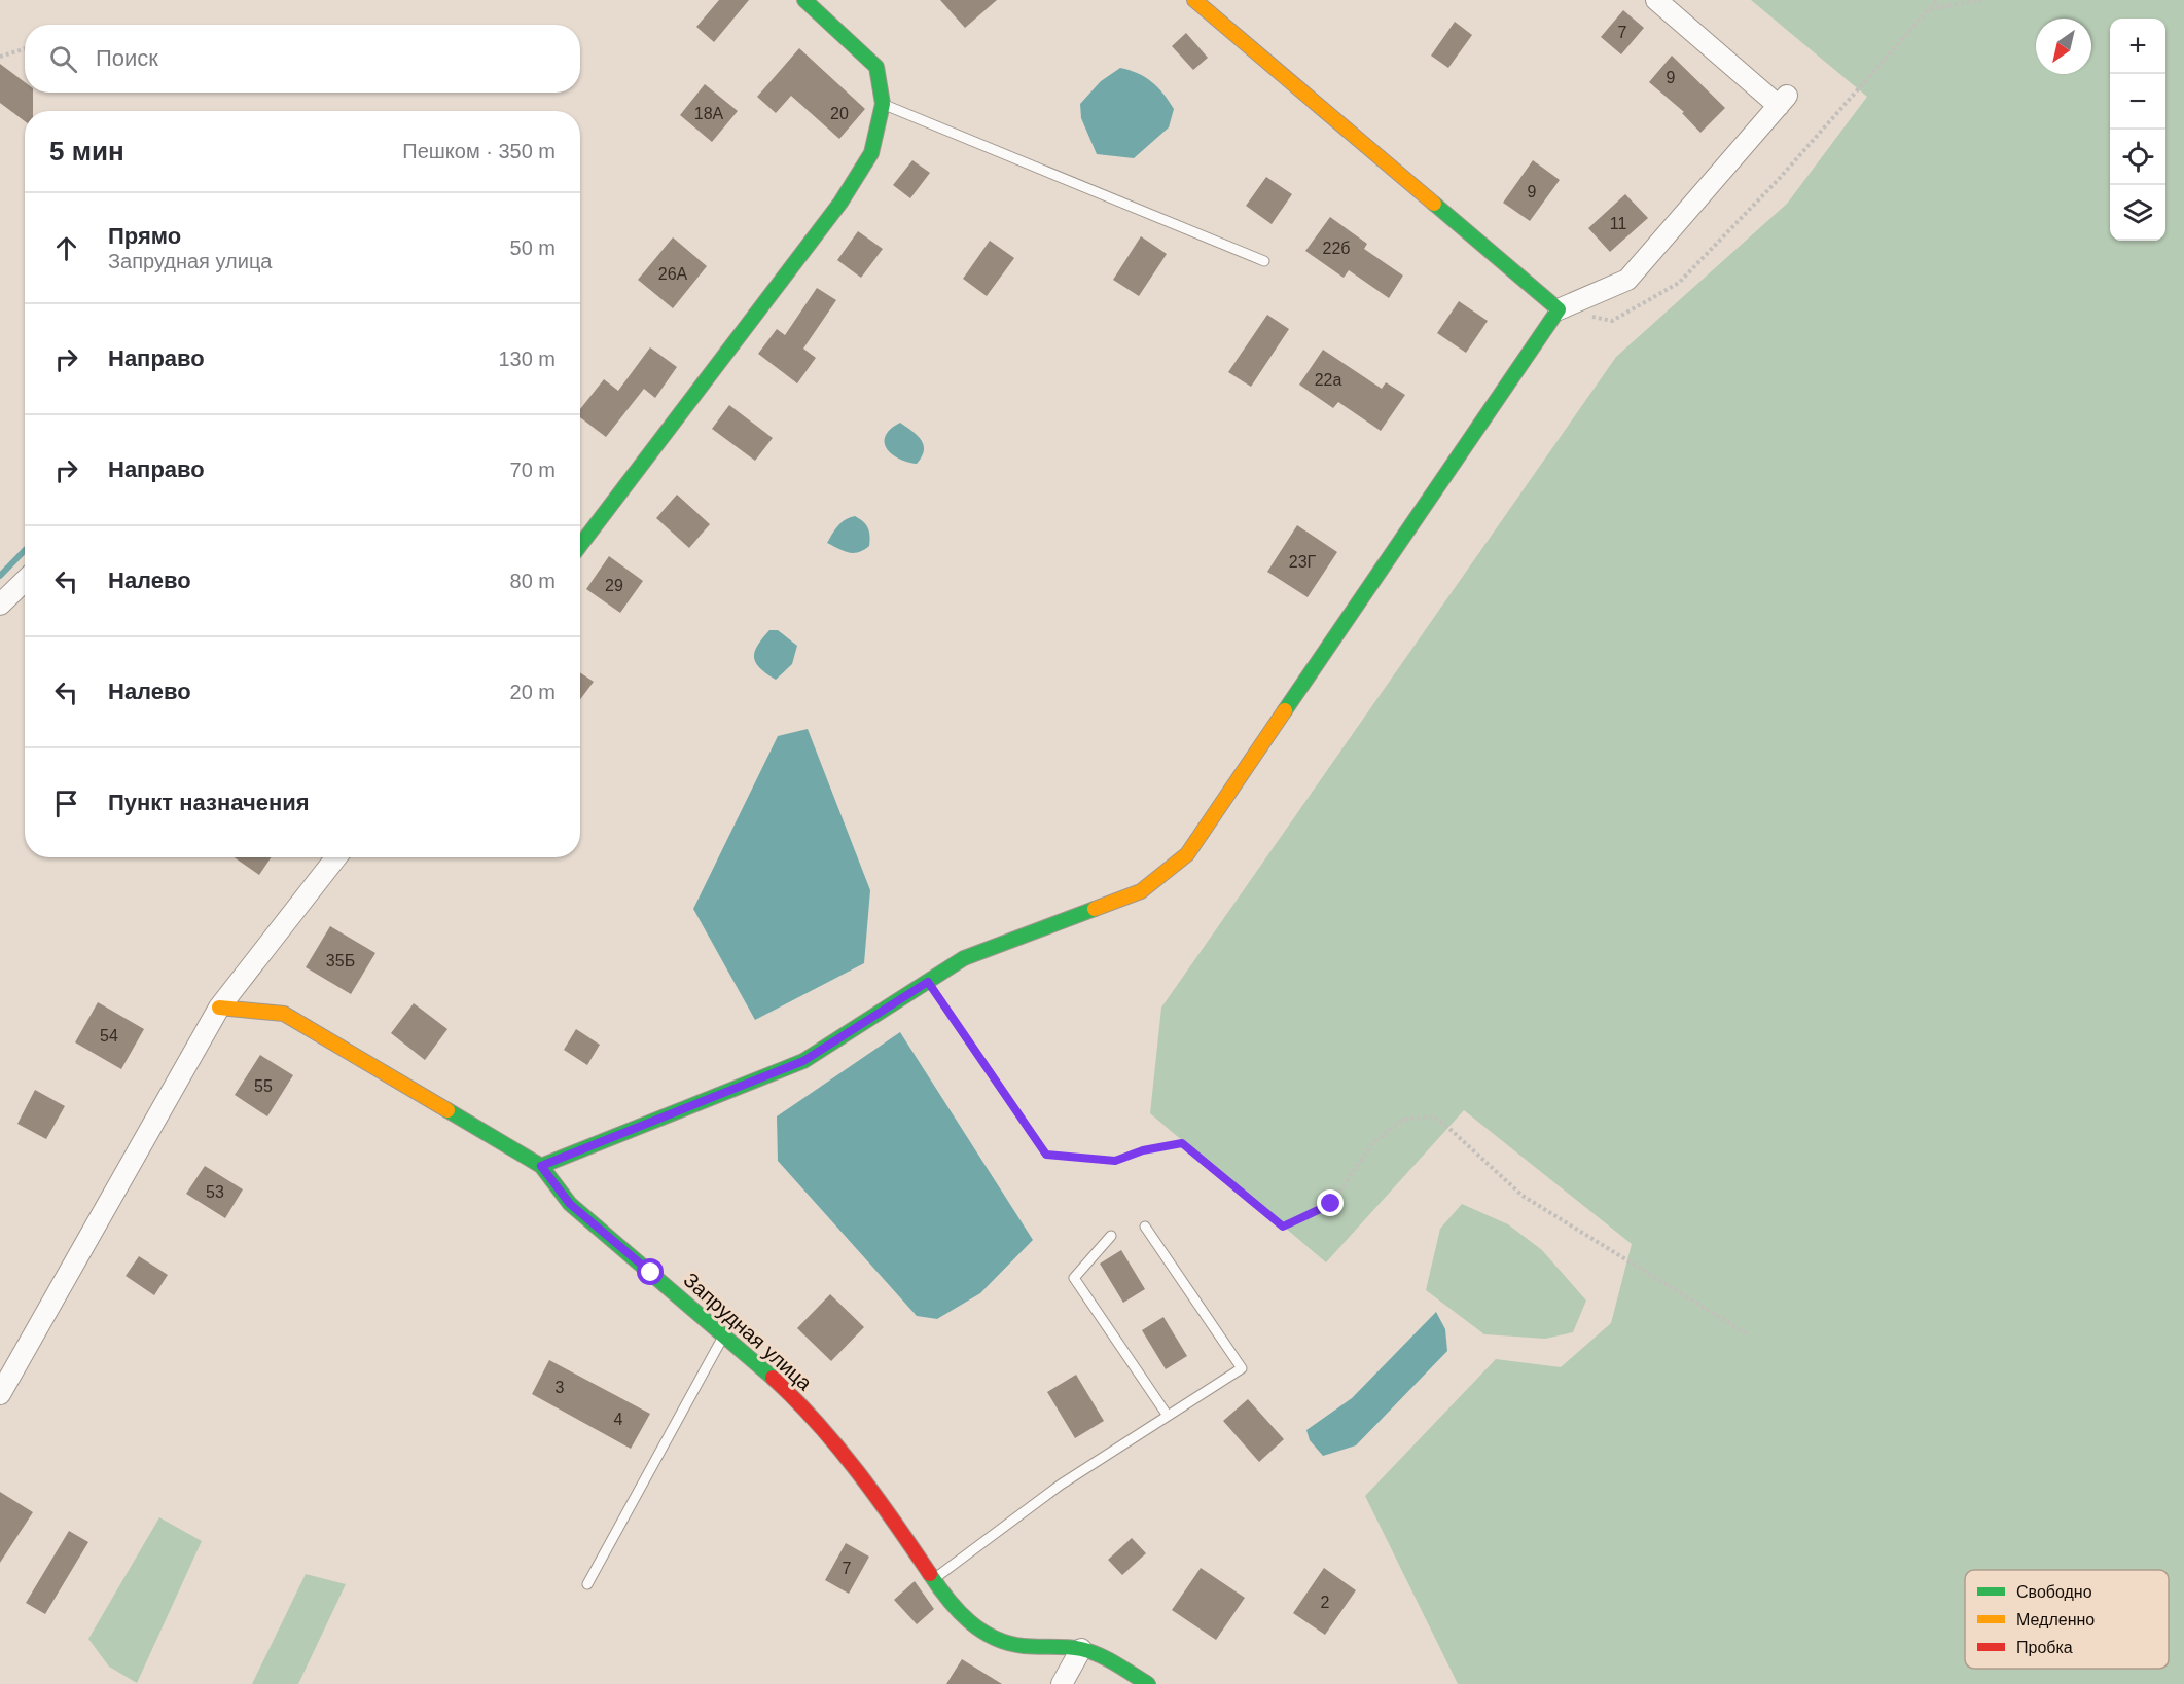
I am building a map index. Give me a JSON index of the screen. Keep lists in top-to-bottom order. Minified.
{"streets":{"street":["Запрудная улица"]},"house_numbers":["7","9","18А","20","9","11","22б","26А","22а","23Г","29","35Б","54","55","53","3","4","7","2"],"legend":["Свободно","Медленно","Пробка"],"north":"bottom left","page":{"map_buttons":["+","−"],"search":"Поиск","heading":["5 мин","Пешком · 350 m"],"list":[["Прямо","Запрудная улица","50 m"],["Направо","130 m"],["Направо","70 m"],["Налево","80 m"],["Налево","20 m"],"Пункт назначения"]}}
